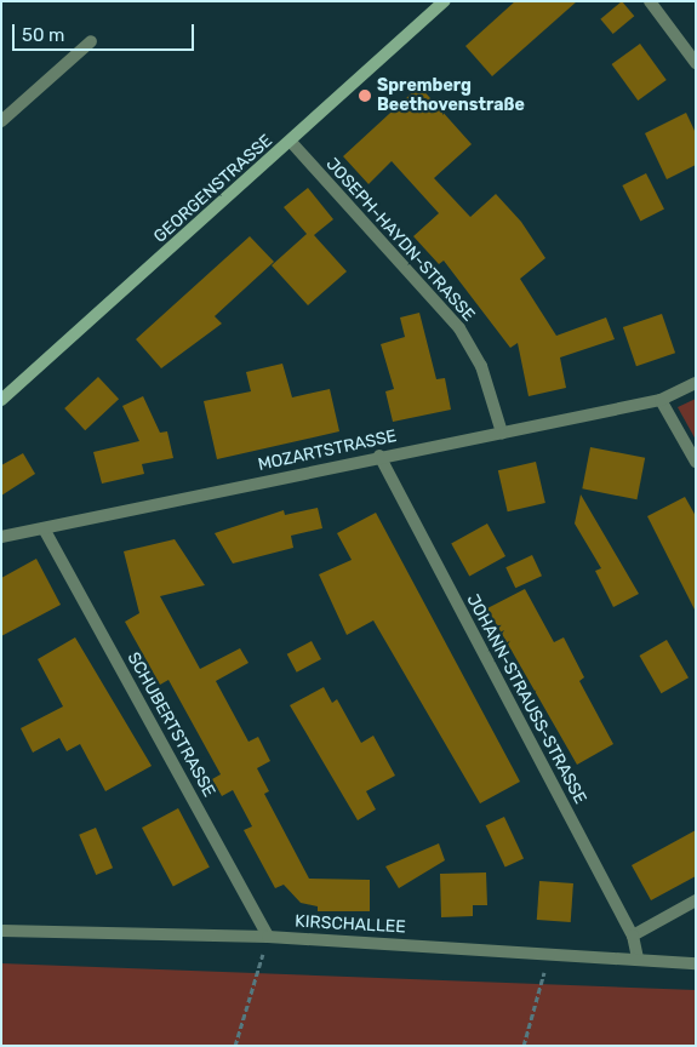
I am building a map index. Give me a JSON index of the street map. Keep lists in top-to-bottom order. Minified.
{"streets":{"main road":["GEORGENSTRASSE"],"street":["JOSEPH-HAYDN-STRASSE","MOZARTSTRASSE","JOHANN-STRAUSS-STRASSE","SCHUBERTSTRASSE","KIRSCHALLEE"]},"crossings":[["GEORGENSTRASSE","JOSEPH-HAYDN-STRASSE"],["JOSEPH-HAYDN-STRASSE","MOZARTSTRASSE"],["MOZARTSTRASSE","JOHANN-STRAUSS-STRASSE"],["MOZARTSTRASSE","SCHUBERTSTRASSE"],["JOHANN-STRAUSS-STRASSE","KIRSCHALLEE"],["SCHUBERTSTRASSE","KIRSCHALLEE"]],"places":["Spremberg Beethovenstraße"],"scale_bar":"50 m"}
